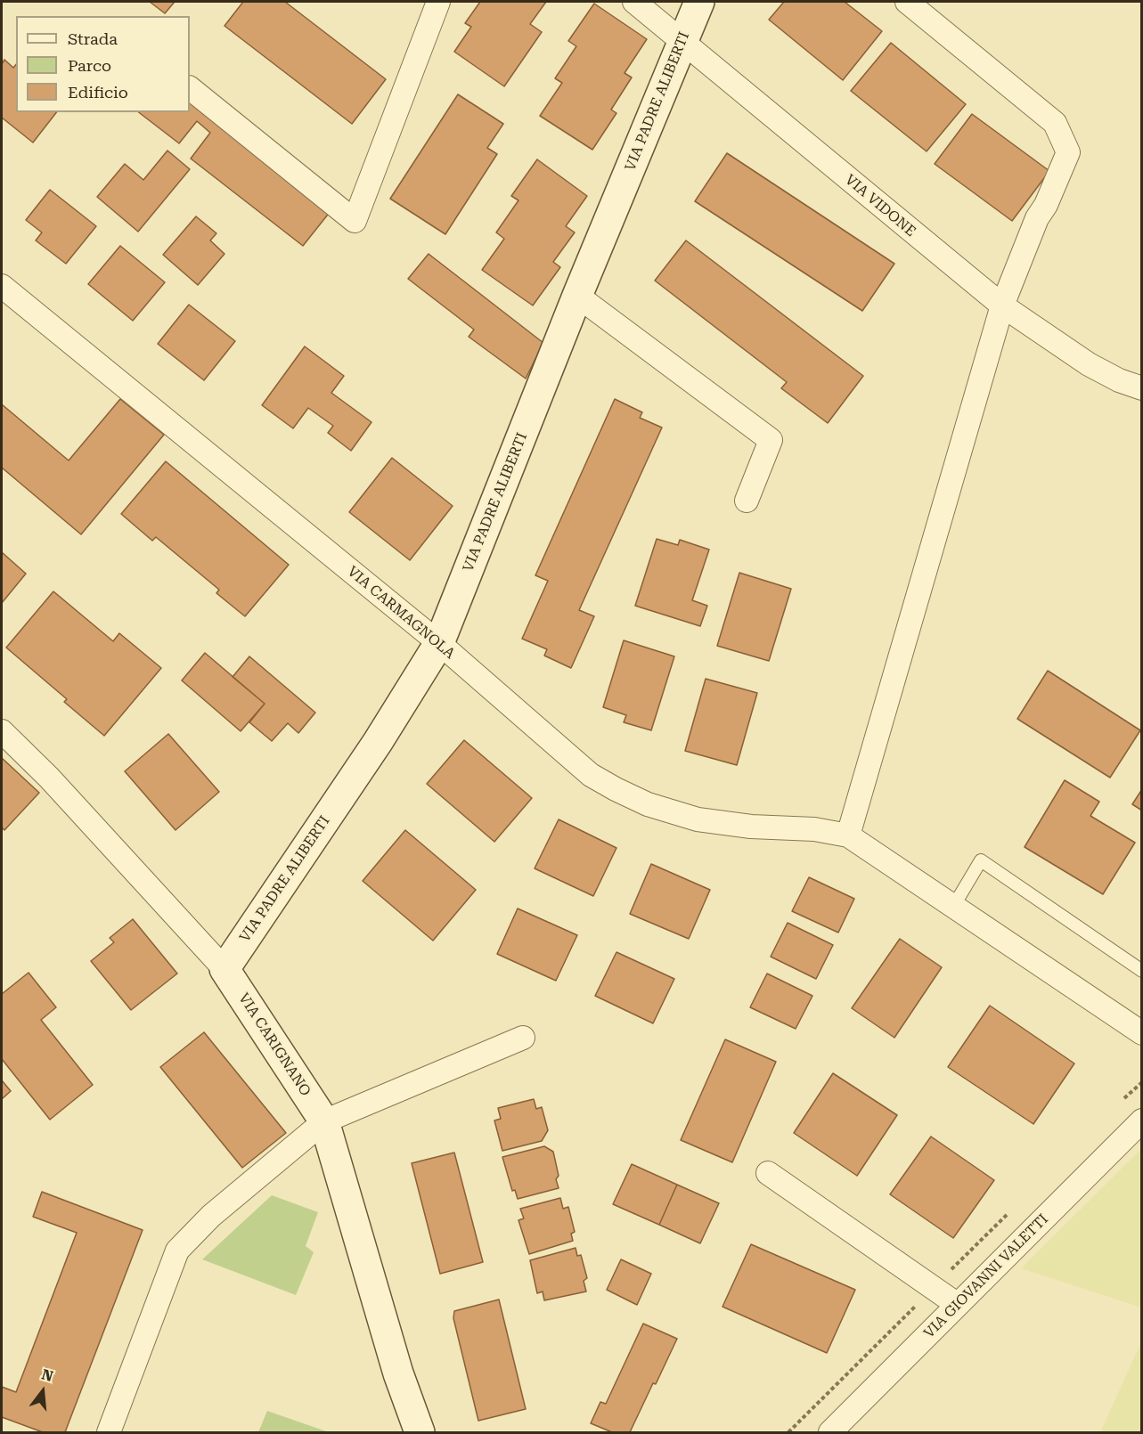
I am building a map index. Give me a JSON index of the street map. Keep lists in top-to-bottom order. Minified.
{"streets":{"street":["VIA PADRE ALIBERTI","VIA VIDONE","VIA CARMAGNOLA","VIA CARIGNANO","VIA GIOVANNI VALETTI"]},"crossings":[["VIA PADRE ALIBERTI","VIA VIDONE"],["VIA PADRE ALIBERTI","VIA CARMAGNOLA"],["VIA PADRE ALIBERTI","VIA CARIGNANO"]],"legend":["Strada","Parco","Edificio"],"north":"top"}
